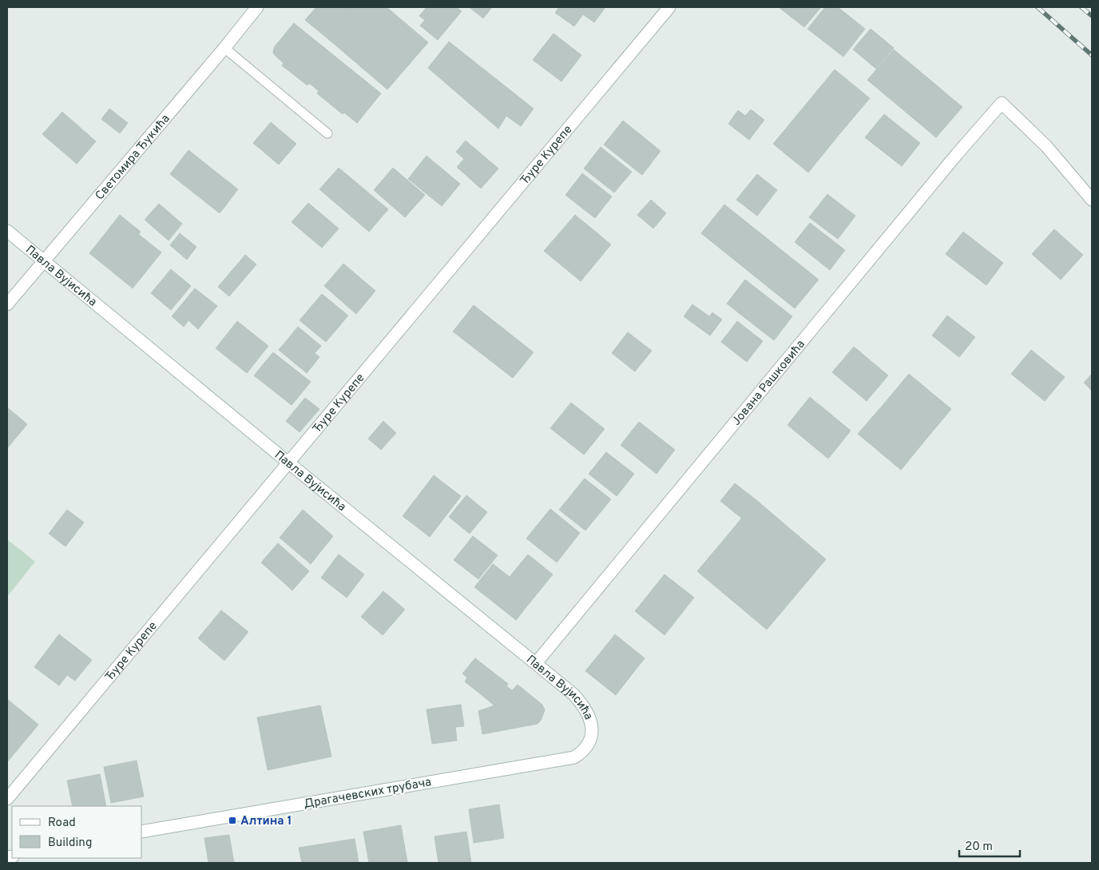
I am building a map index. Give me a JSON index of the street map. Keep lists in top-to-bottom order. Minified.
{"streets":{"street":["Ђуре Курепе","Светомира Ђукића","Павла Вујисића","Јована Рашковића","Драгачевских трубача"]},"crossings":[["Ђуре Курепе","Павла Вујисића"],["Светомира Ђукића","Павла Вујисића"],["Павла Вујисића","Јована Рашковића"],["Павла Вујисића","Драгачевских трубача"]],"places":{"transit":["Алтина 1"]},"legend":["Road","Building"],"scale_bar":"20 m"}
